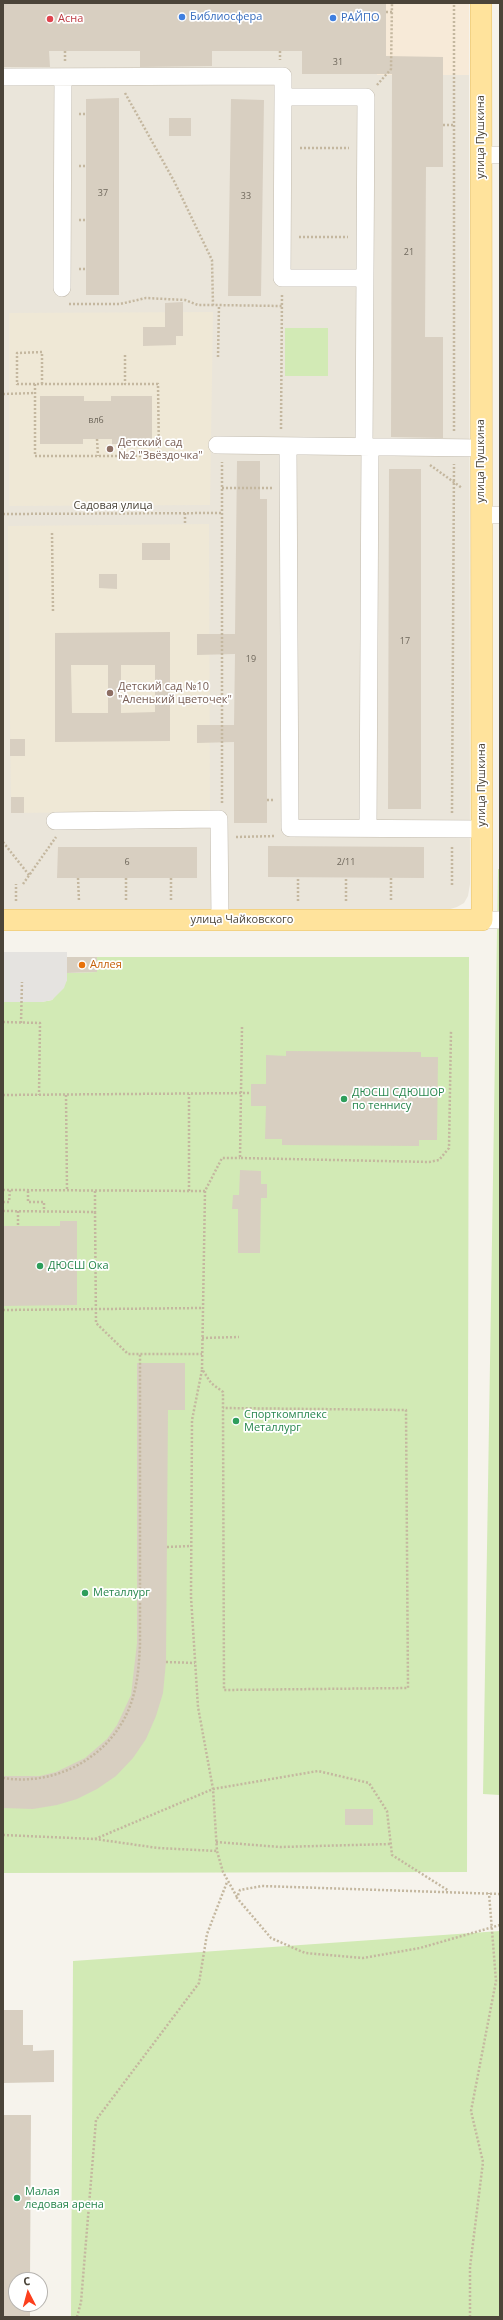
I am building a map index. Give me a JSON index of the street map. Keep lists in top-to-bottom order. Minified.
{"streets":{"main road":["улица Пушкина","улица Чайковского"],"path":["Садовая улица"]},"crossings":[["улица Пушкина","улица Чайковского"]],"places":["Библиосфера","РАЙПО","Асна","Детский сад №2 \"Звёздочка\"","Детский сад №10 \"Аленький цветочек\"","Аллея","ДЮСШ СДЮШОР по теннису","ДЮСШ Ока","Спорткомплекс Металлург","Металлург","Малая ледовая арена"],"house_numbers":["31","37","33","21","вл6","17","19","6","2/11"],"north":"top"}
